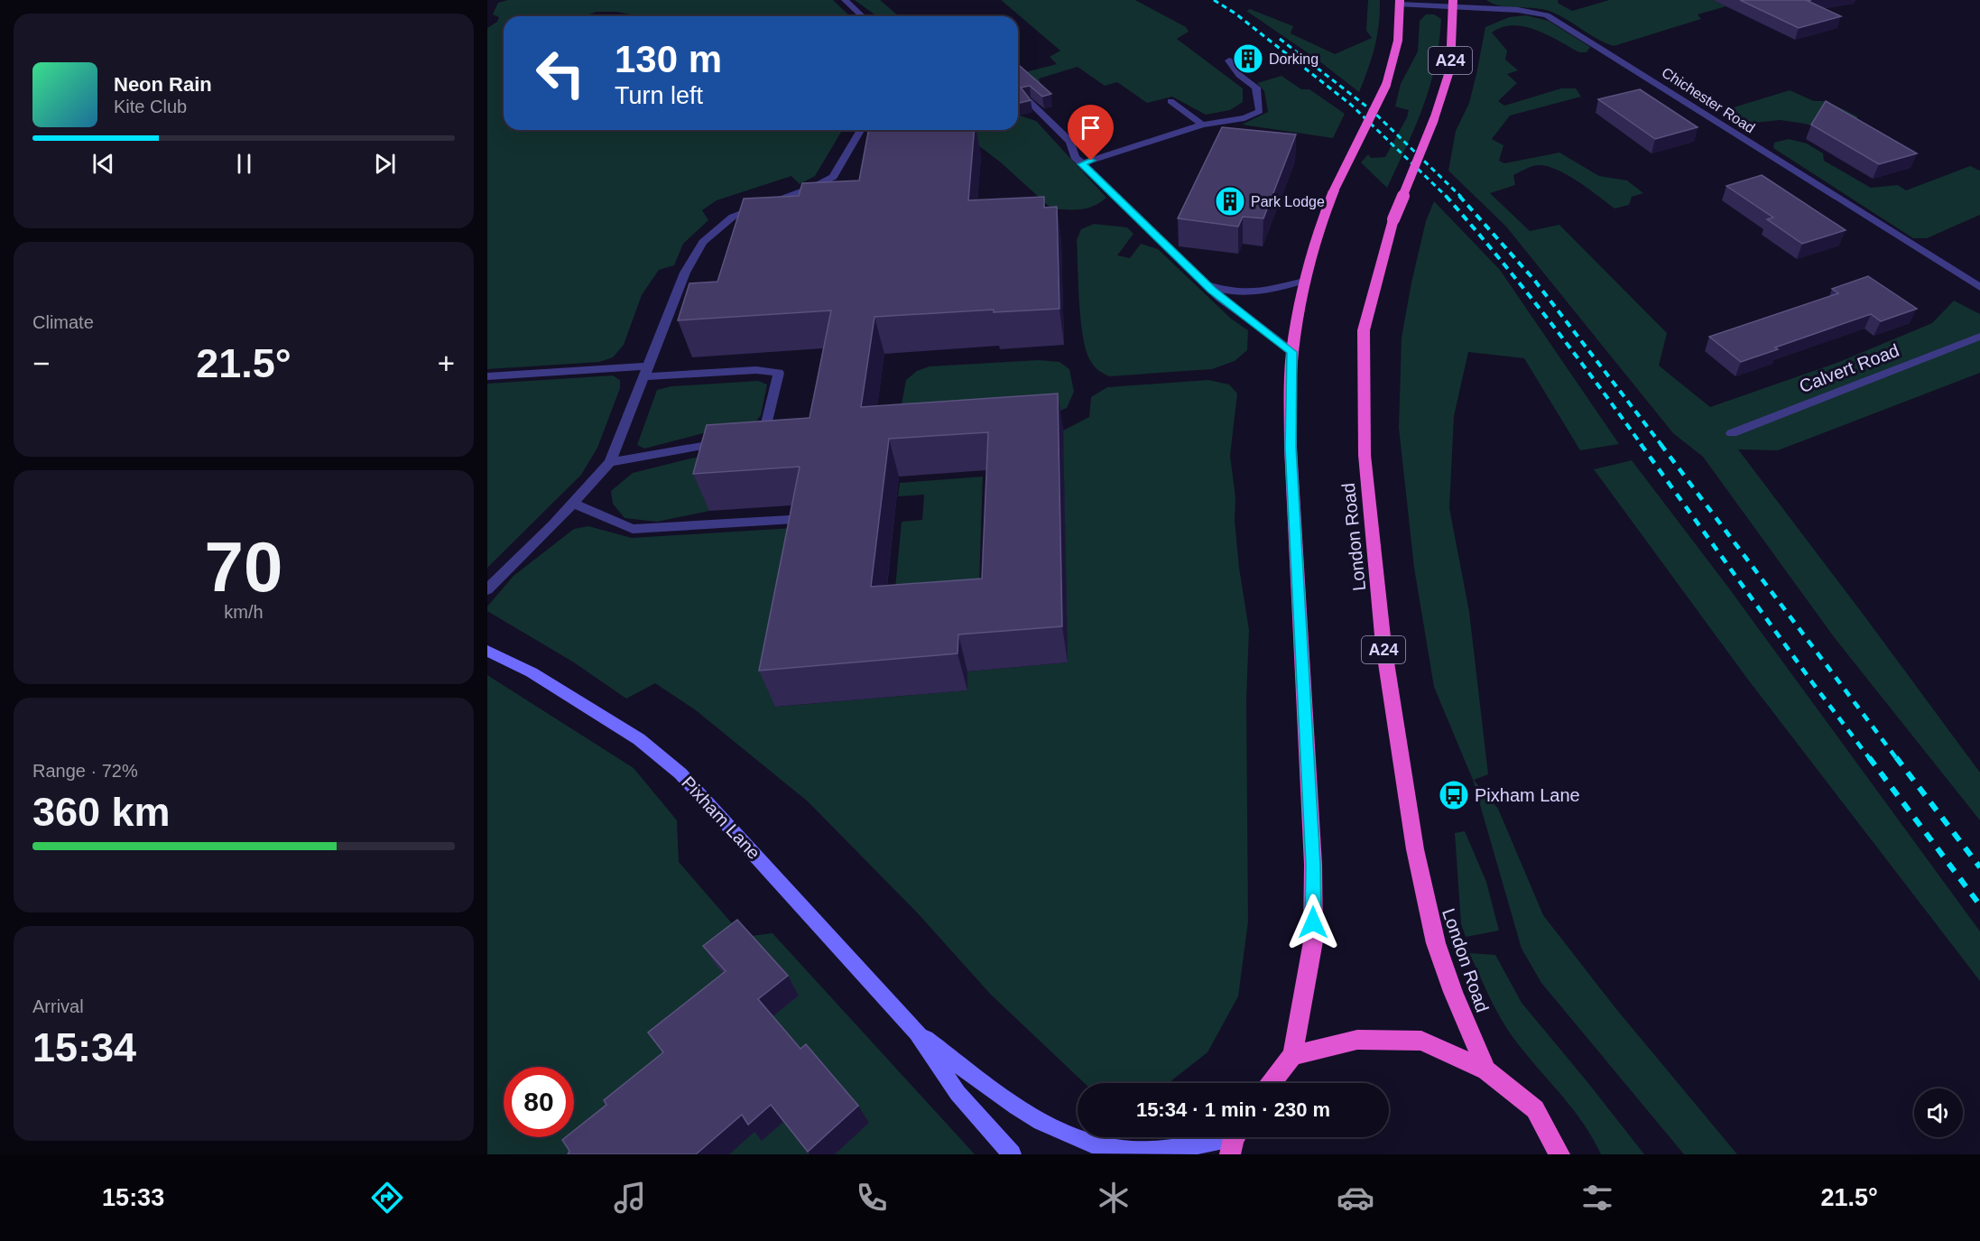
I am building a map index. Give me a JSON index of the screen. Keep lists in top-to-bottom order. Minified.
{"streets":{"highway":["A24","London Road"],"main road":["Pixham Lane"],"street":["Chichester Road","Calvert Road"]},"crossings":[["Chichester Road","London Road"]],"places":{"building":["Dorking","Park Lodge"],"bus stop":["Pixham Lane"]},"page":{"turn":["130 m","Turn left"],"song":["Neon Rain","Kite Club"],"tile":["Climate",["70","km/h"],["Range · 72%","360 km"],["Arrival","15:34"]],"heat":["−","21.5°","+"],"limit":"80","trip":"15:34 · 1 min · 230 m","tabs":["15:33","21.5°"]}}
